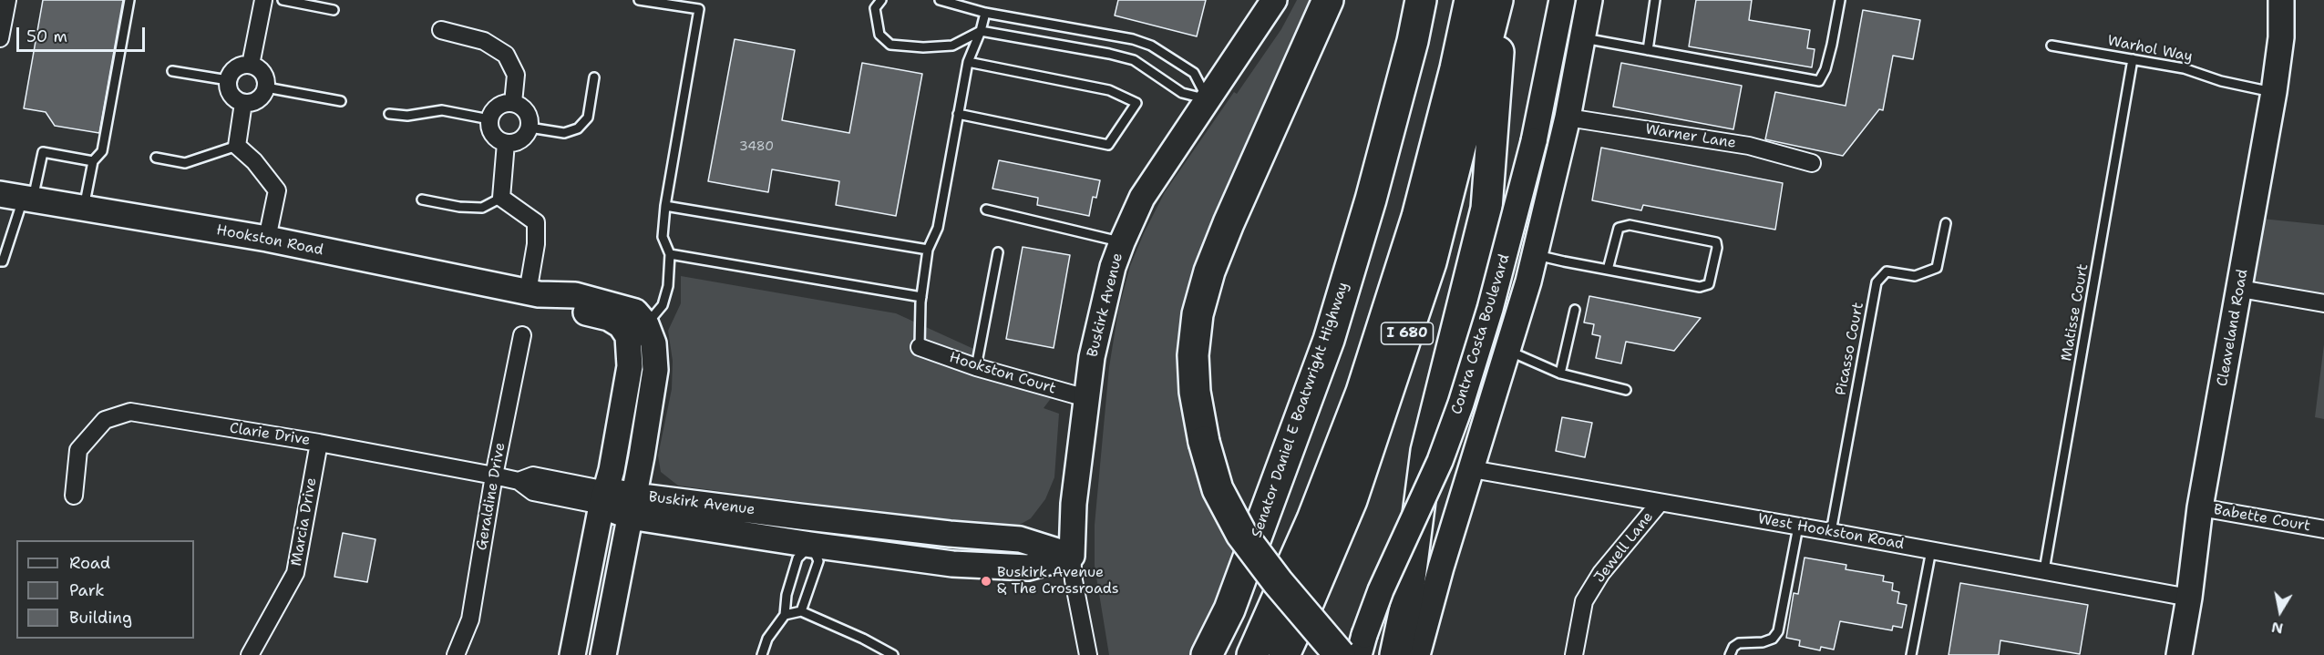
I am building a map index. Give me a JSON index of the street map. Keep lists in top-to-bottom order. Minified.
{"streets":{"highway":["I 680","Senator Daniel E Boatwright Highway"],"main road":["Hookston Road","Buskirk Avenue","Cleaveland Road","Contra Costa Boulevard"],"street":["Warner Lane","Hookston Court","Clarie Drive","Geraldine Drive","Babette Court","Marcia Drive","West Hookston Road","Jewell Lane"],"lane":["Warhol Way","Matisse Court","Picasso Court"]},"crossings":[["Warhol Way","Matisse Court"],["Warhol Way","Cleaveland Road"],["Warner Lane","Contra Costa Boulevard"],["Buskirk Avenue","Hookston Court"],["Buskirk Avenue","Clarie Drive"],["Matisse Court","West Hookston Road"],["Cleaveland Road","Babette Court"],["Cleaveland Road","West Hookston Road"],["Contra Costa Boulevard","West Hookston Road"],["Picasso Court","West Hookston Road"],["Clarie Drive","Geraldine Drive"],["Clarie Drive","Marcia Drive"],["West Hookston Road","Jewell Lane"]],"places":["Buskirk Avenue & The Crossroads"],"house_numbers":["3480"],"legend":["Road","Park","Building"],"scale_bar":"50 m","north":"bottom"}
